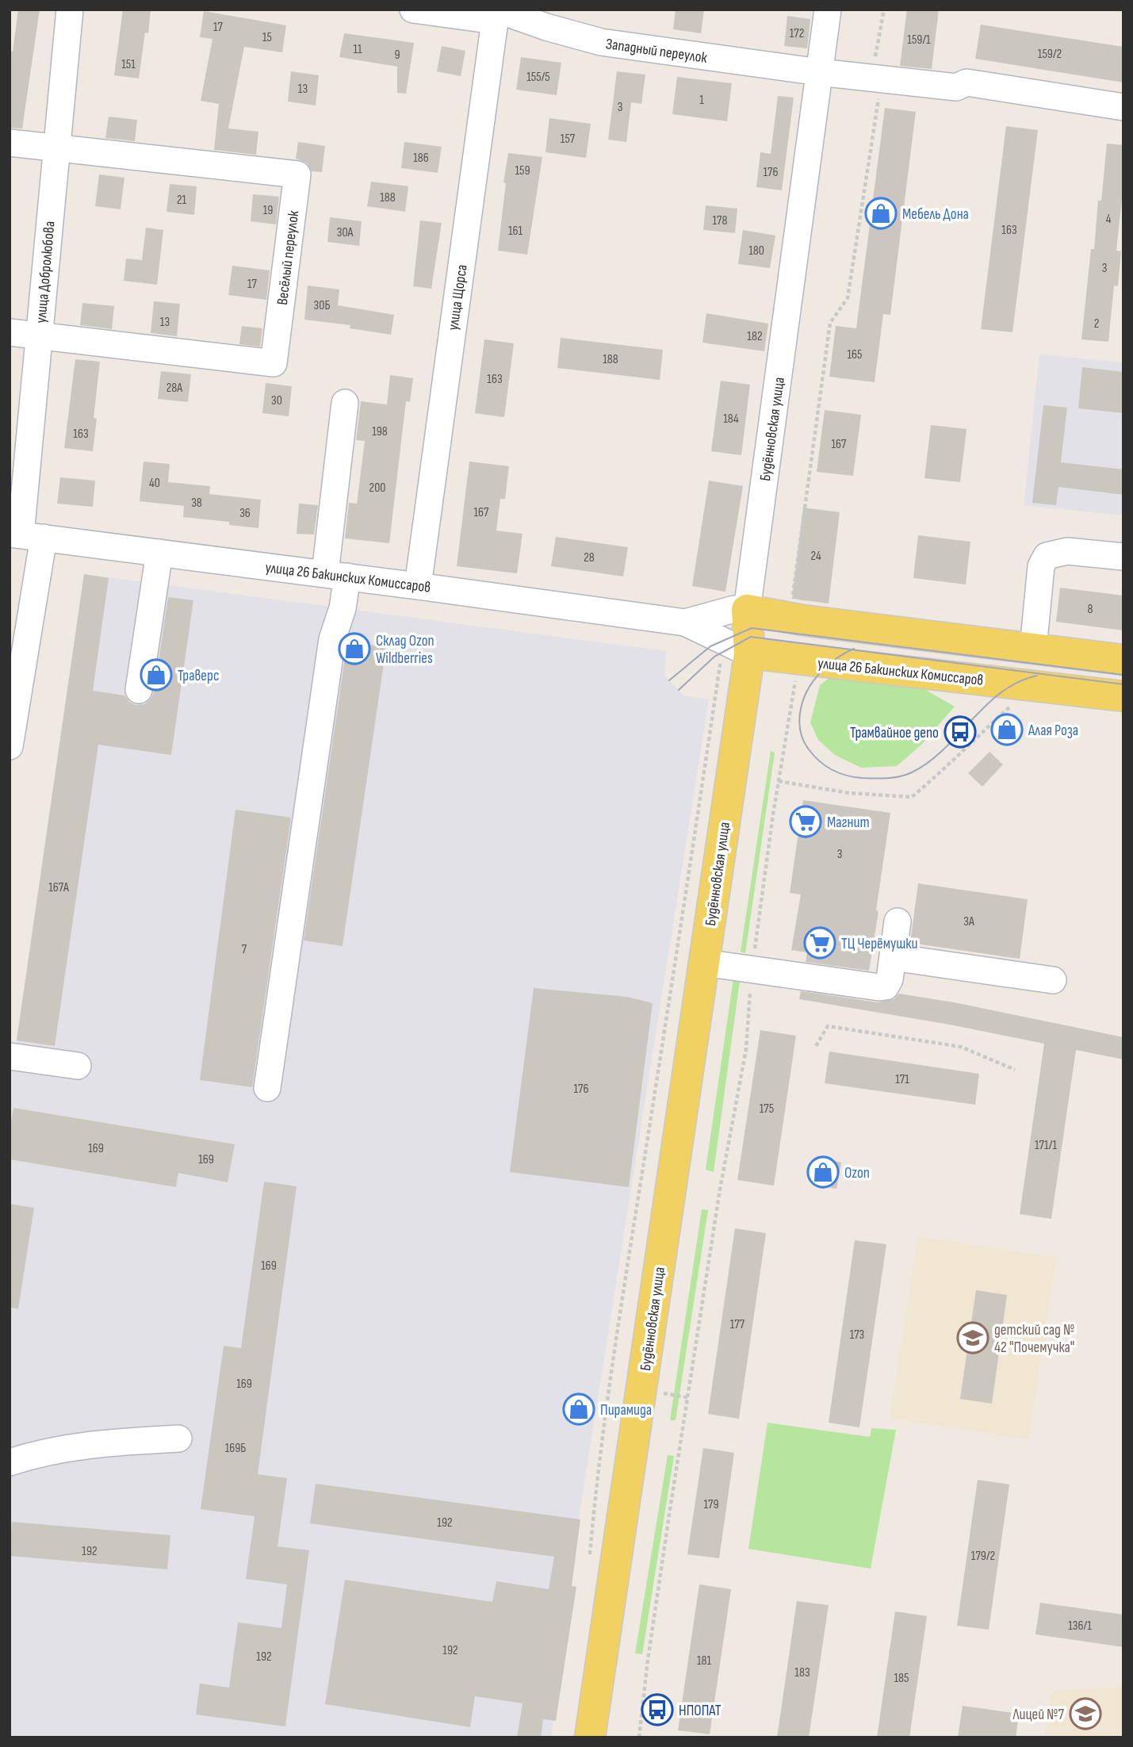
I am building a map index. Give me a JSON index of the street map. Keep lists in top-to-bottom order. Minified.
{"streets":{"main road":["Будённовская улица","улица 26 Бакинских Комиссаров"],"street":["Западный переулок","Весёлый переулок","улица Добролюбова","улица Щорса"]},"crossings":[["Западный переулок","улица Щорса"],["Западный переулок","Будённовская улица"],["Весёлый переулок","улица Добролюбова"],["улица Добролюбова","улица 26 Бакинских Комиссаров"],["улица Щорса","улица 26 Бакинских Комиссаров"],["Будённовская улица","улица 26 Бакинских Комиссаров"]],"places":{"shop":["Мебель Дона","Склад Ozon Wildberries","Траверс","Алая Роза","Ozon","Пирамида"],"bus stop":["Трамвайное депо","НПОПАТ"],"supermarket":["Магнит","ТЦ Черёмушки"],"school or university":["детский сад № 42 \"Почемучка\"","Лицей №7"]},"house_numbers":["17","172","15","159/1","11","159/2","9","151","155/5","13","1","3","157","186","159","176","188","21","19","4","178","163","161","30А","180","3","17","30Б","13","2","182","165","188","163","28А","30","184","198","163","167","40","200","38","167","36","24","28","8","3","167А","3А","7","171","176","175","171/1","169","169","169","177","173","169","169Б","179","192","192","179/2","136/1","192","192","181","183","185"]}
